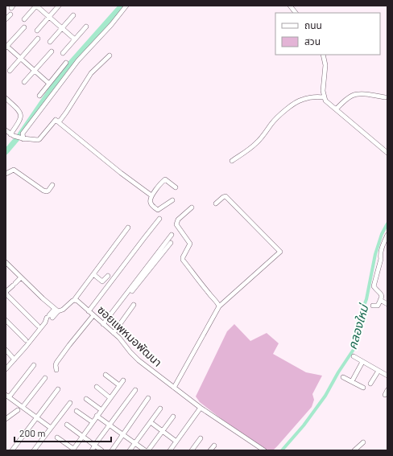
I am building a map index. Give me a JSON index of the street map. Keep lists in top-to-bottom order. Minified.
{"streets":{"street":["ซอยแพหมอพัฒนา"]},"water":["คลองใหม่"],"legend":["ถนน","สวน"],"scale_bar":"200 m"}
